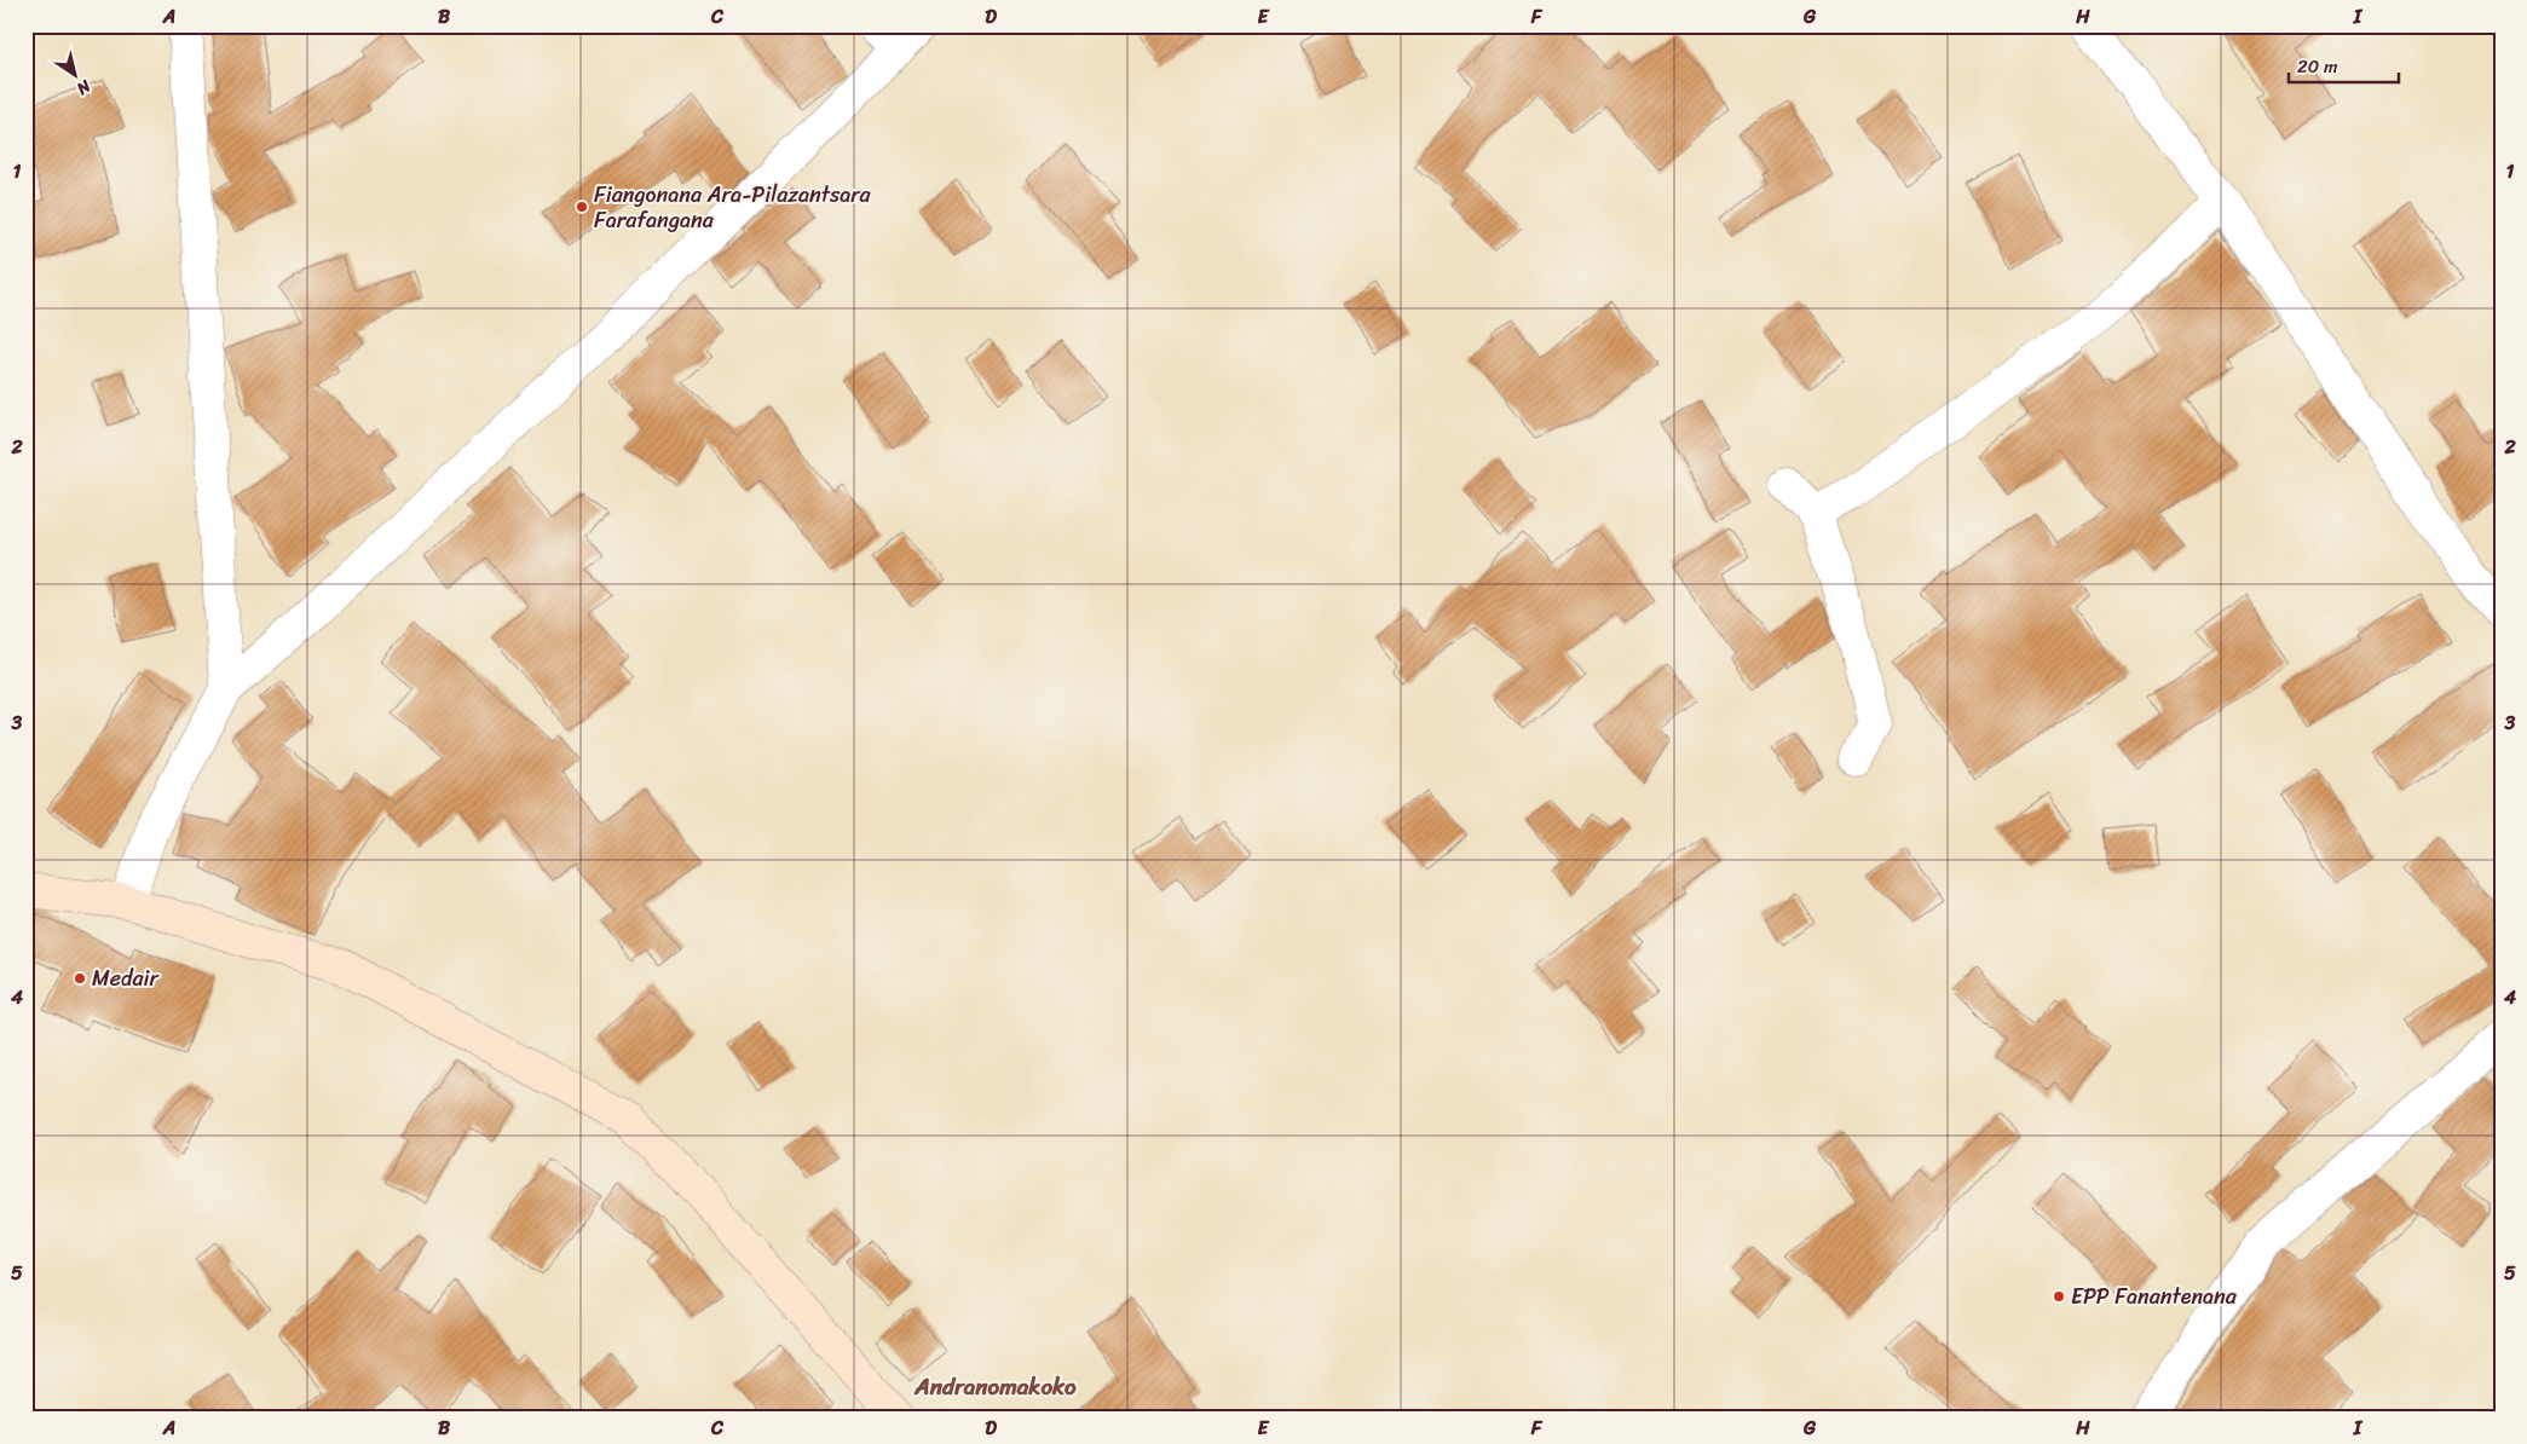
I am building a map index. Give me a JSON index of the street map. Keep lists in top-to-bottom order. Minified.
{"districts":["Andranomakoko"],"places":["Fiangonana Ara-Pilazantsara Farafangana","Medair","EPP Fanantenana"],"scale_bar":"20 m","north":"bottom right","grid":{"columns":["A","B","C","D","E","F","G","H","I"],"rows":["1","2","3","4","5"]}}
